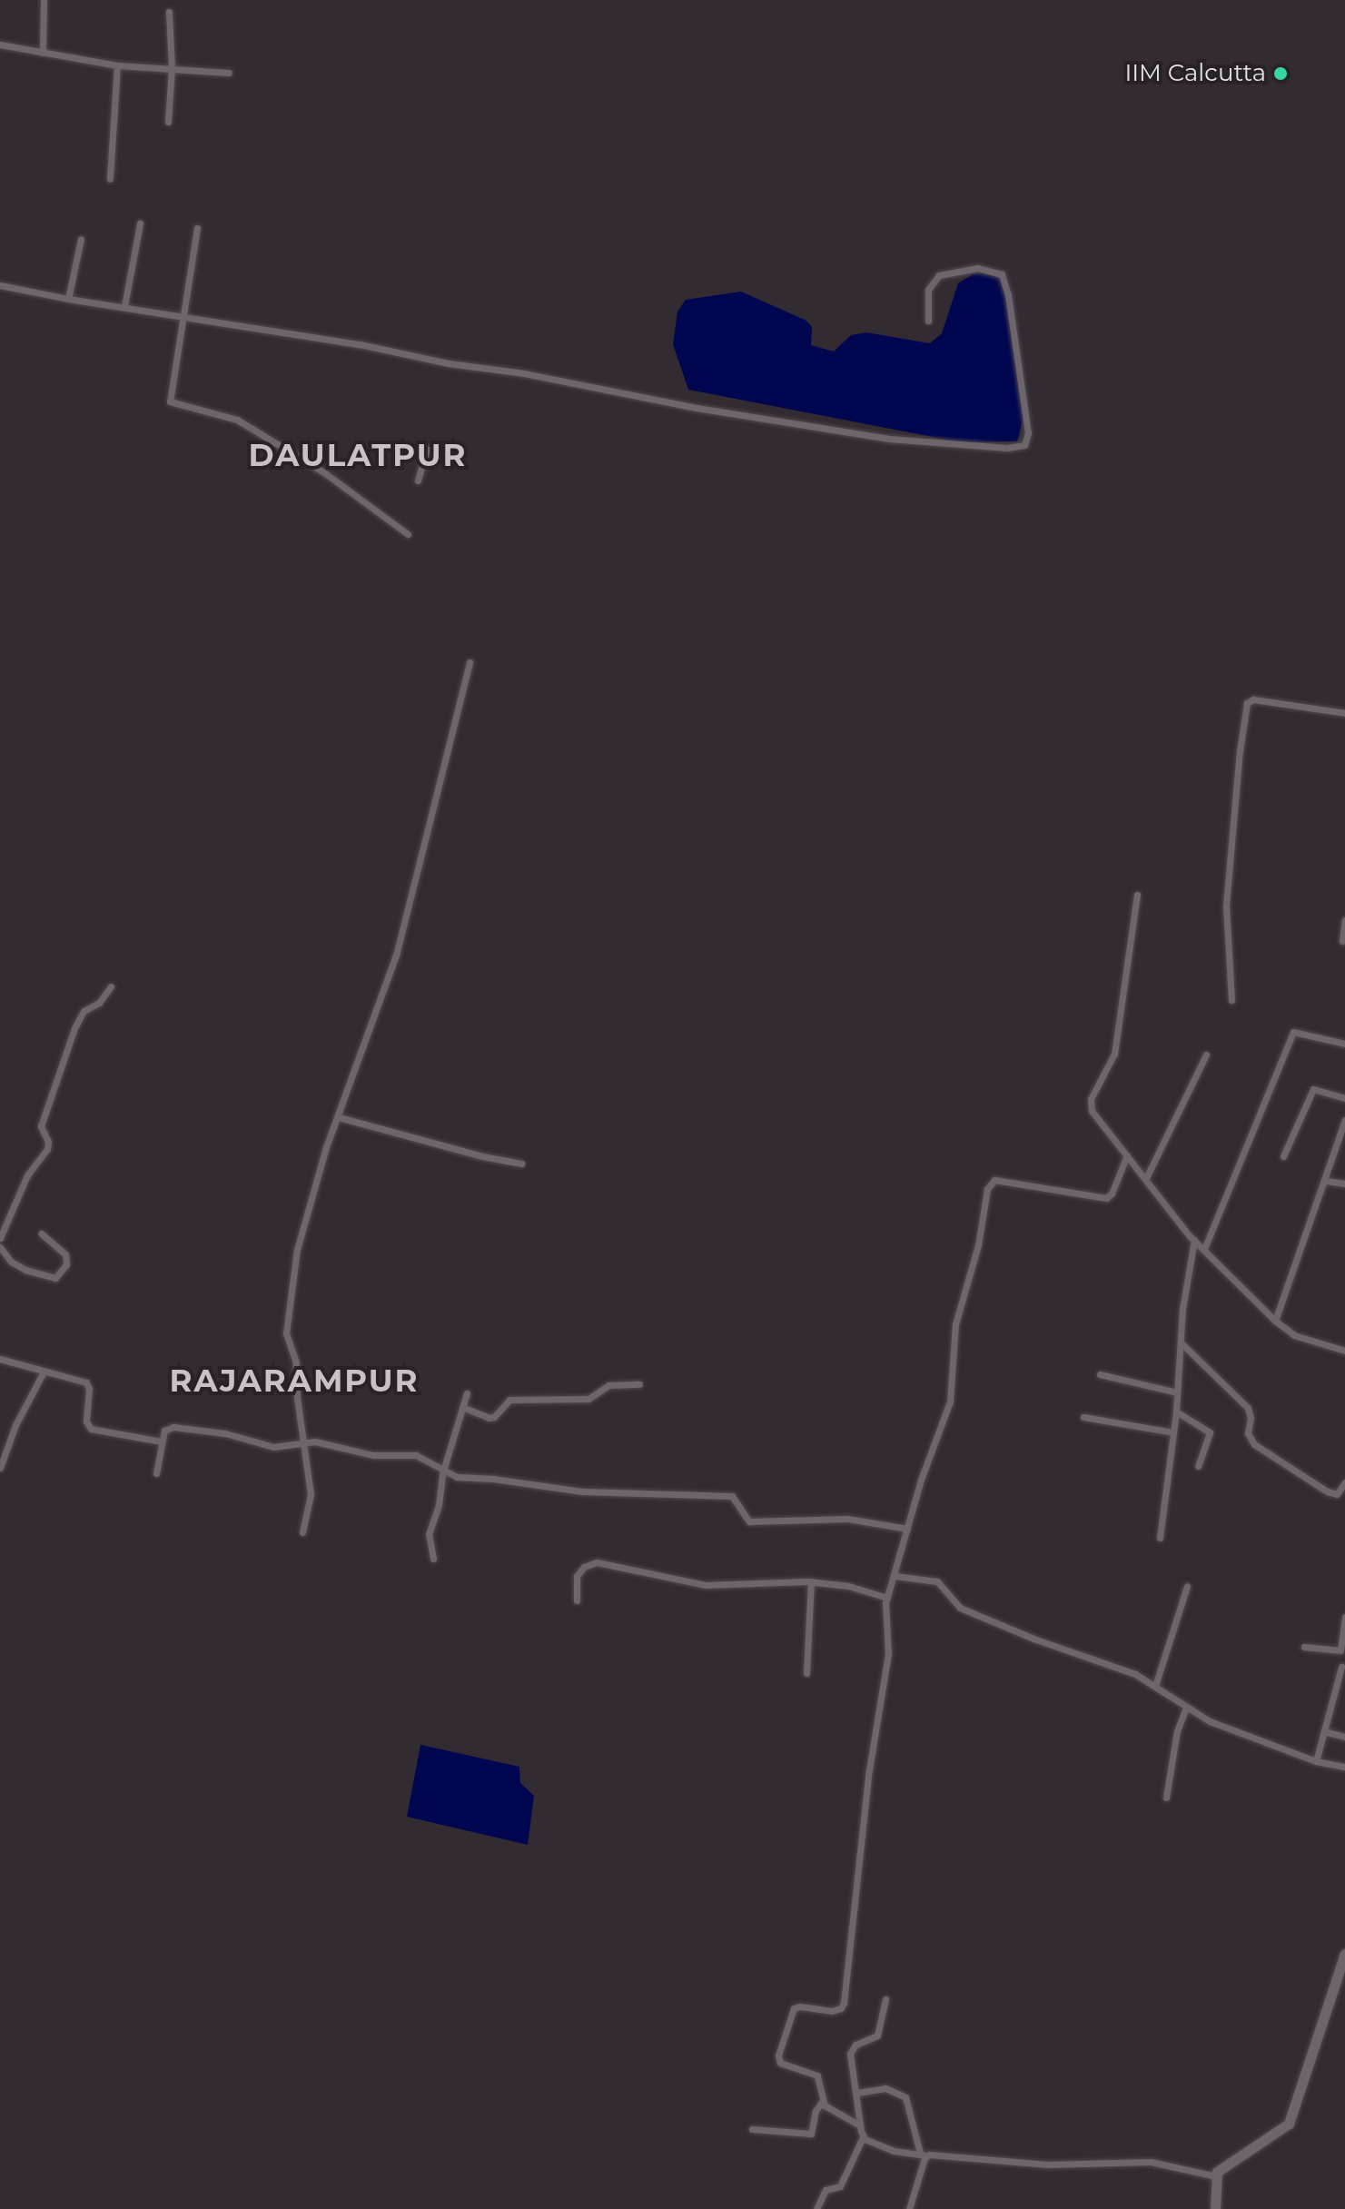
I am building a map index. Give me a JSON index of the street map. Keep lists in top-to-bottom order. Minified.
{"districts":["DAULATPUR","RAJARAMPUR"],"places":["IIM Calcutta"]}
